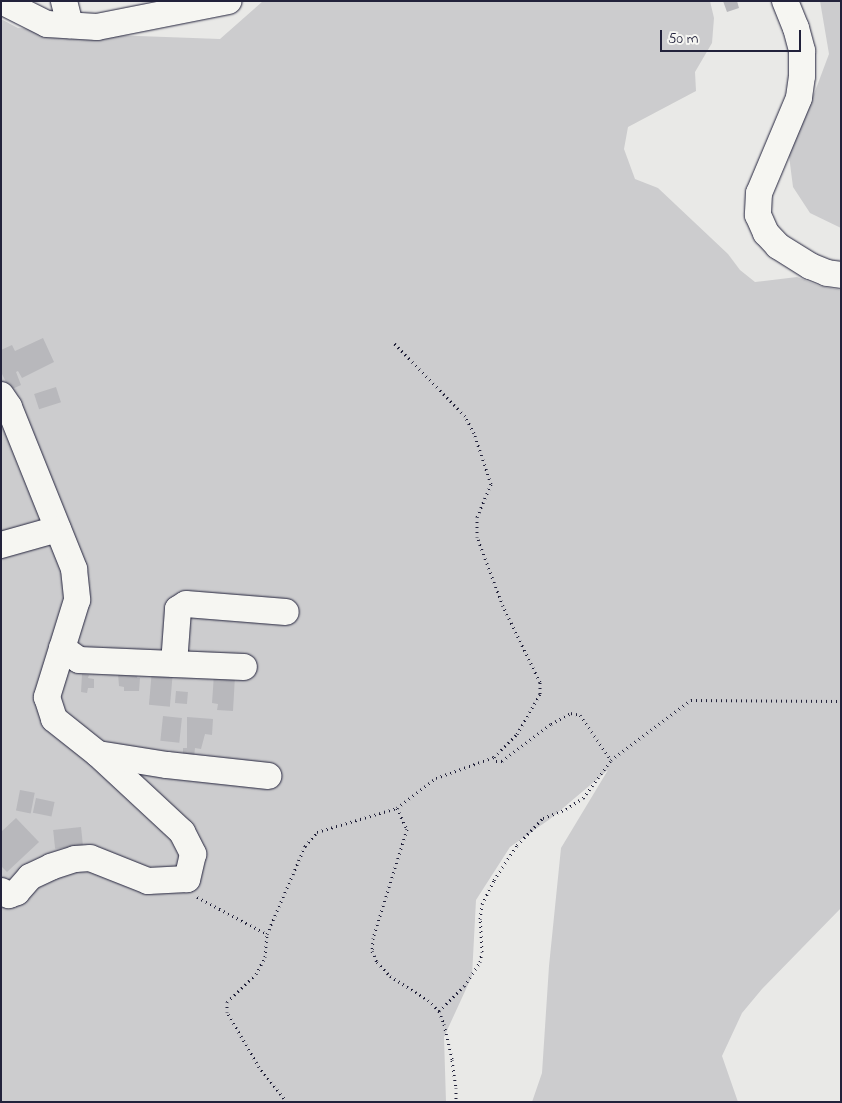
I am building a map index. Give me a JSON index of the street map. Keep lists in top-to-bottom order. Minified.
{"scale_bar":"50 m"}
